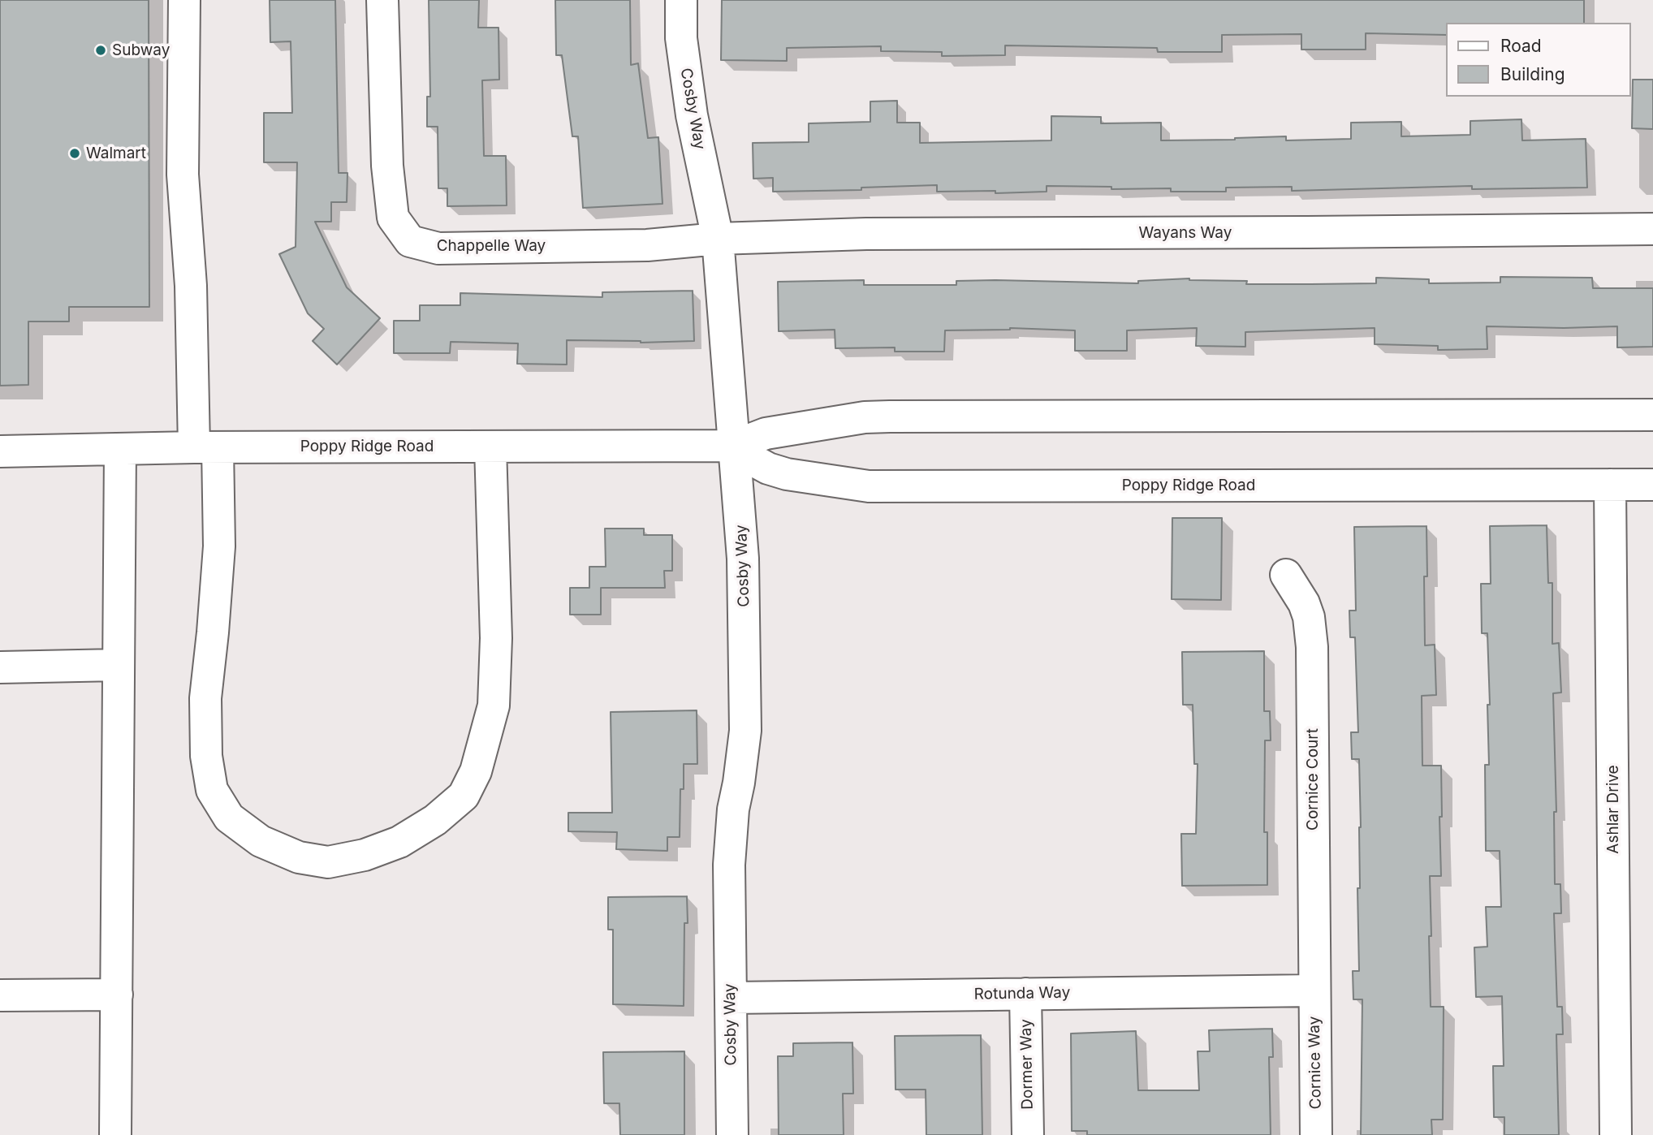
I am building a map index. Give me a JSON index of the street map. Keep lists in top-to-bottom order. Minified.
{"streets":{"street":["Cosby Way","Wayans Way","Chappelle Way","Poppy Ridge Road","Cornice Court","Ashlar Drive","Rotunda Way","Cornice Way","Dormer Way"]},"crossings":[["Cosby Way","Wayans Way"],["Cosby Way","Chappelle Way"],["Cosby Way","Poppy Ridge Road"],["Cosby Way","Rotunda Way"],["Wayans Way","Chappelle Way"],["Poppy Ridge Road","Ashlar Drive"],["Cornice Court","Rotunda Way"],["Cornice Court","Cornice Way"],["Rotunda Way","Cornice Way"],["Rotunda Way","Dormer Way"]],"places":["Subway","Walmart"],"legend":["Road","Building"]}
